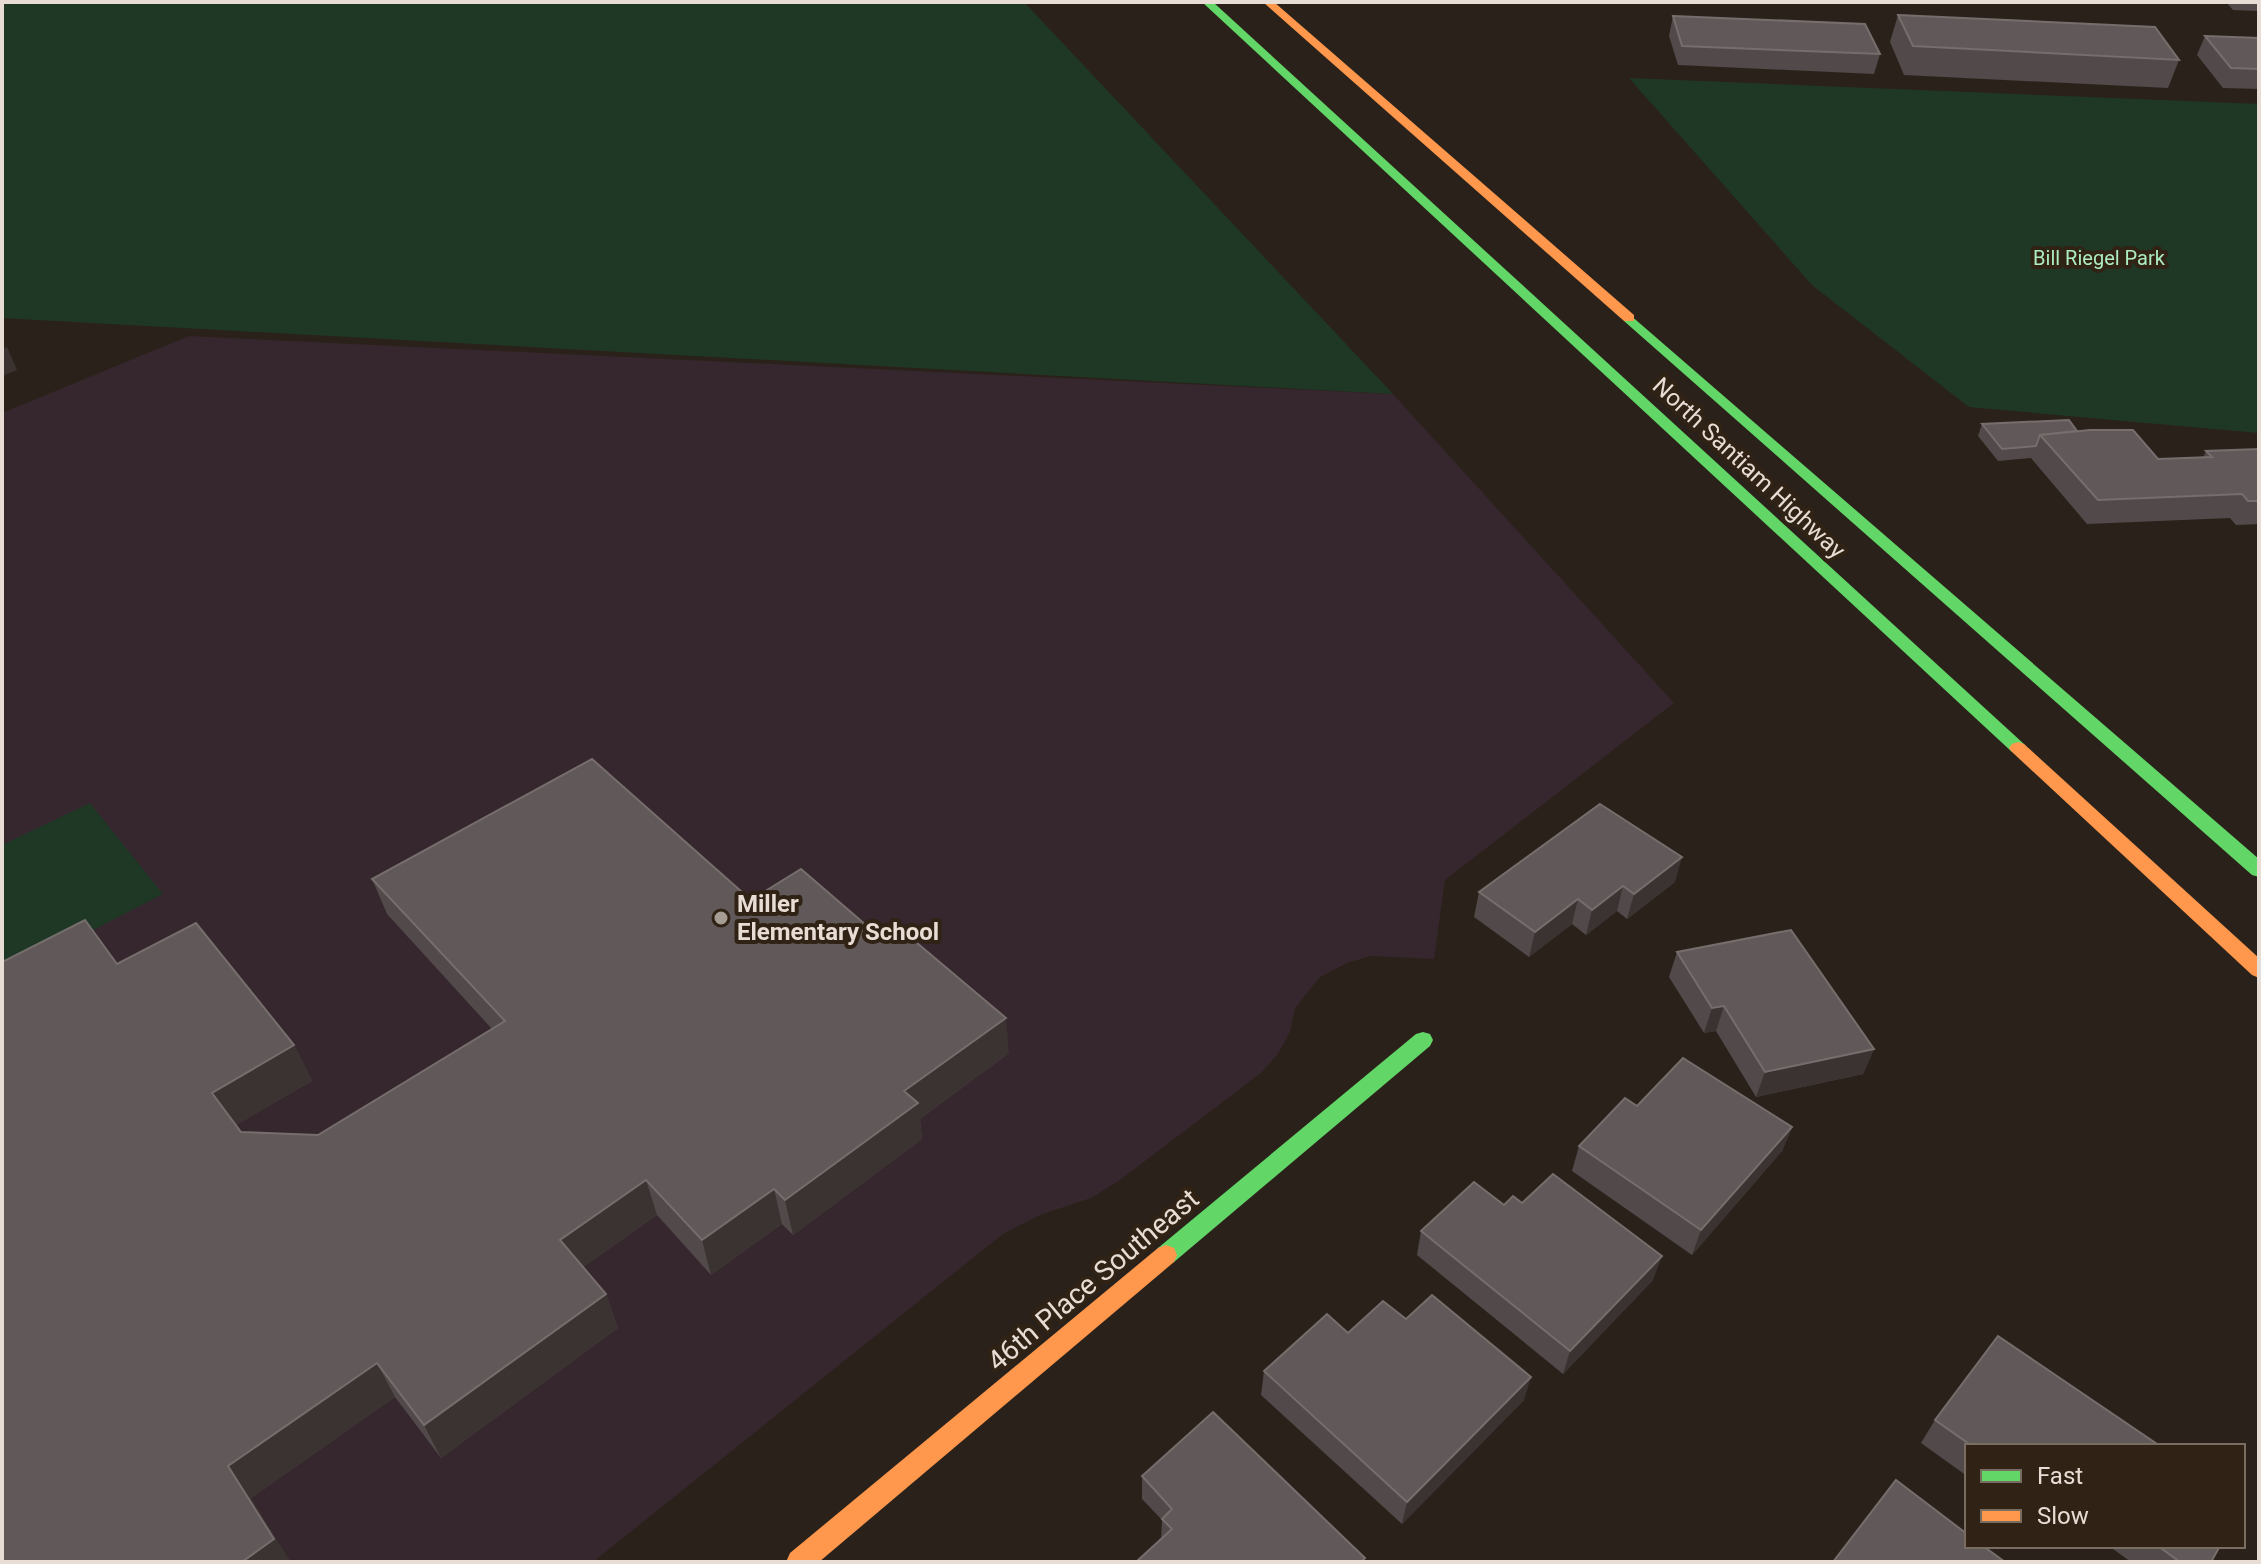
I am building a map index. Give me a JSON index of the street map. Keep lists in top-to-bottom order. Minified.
{"streets":{"main road":["North Santiam Highway","46th Place Southeast"]},"parks":["Bill Riegel Park"],"places":["Miller Elementary School"],"legend":["Fast","Slow"]}
